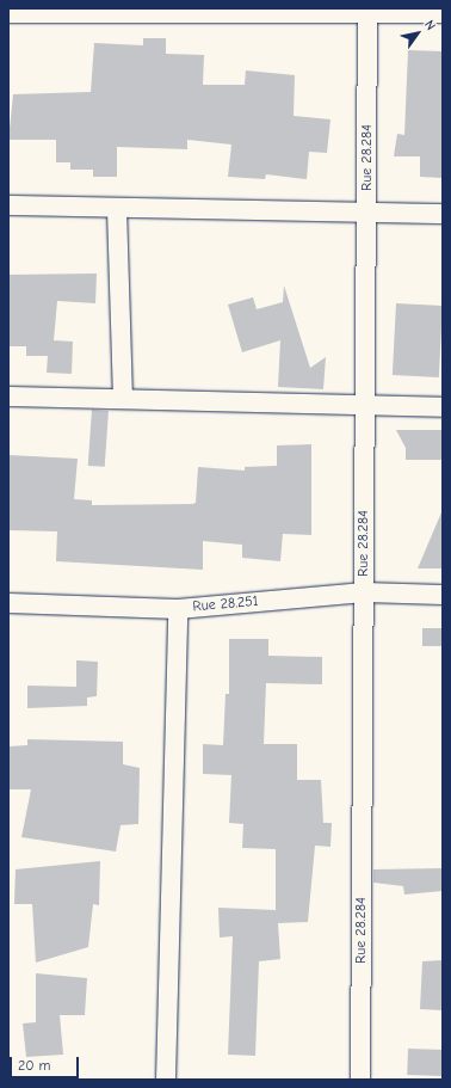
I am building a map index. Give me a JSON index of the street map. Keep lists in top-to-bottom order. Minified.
{"streets":{"street":["Rue 28.284","Rue 28.251"]},"crossings":[["Rue 28.284","Rue 28.251"]],"scale_bar":"20 m","north":"top right"}
